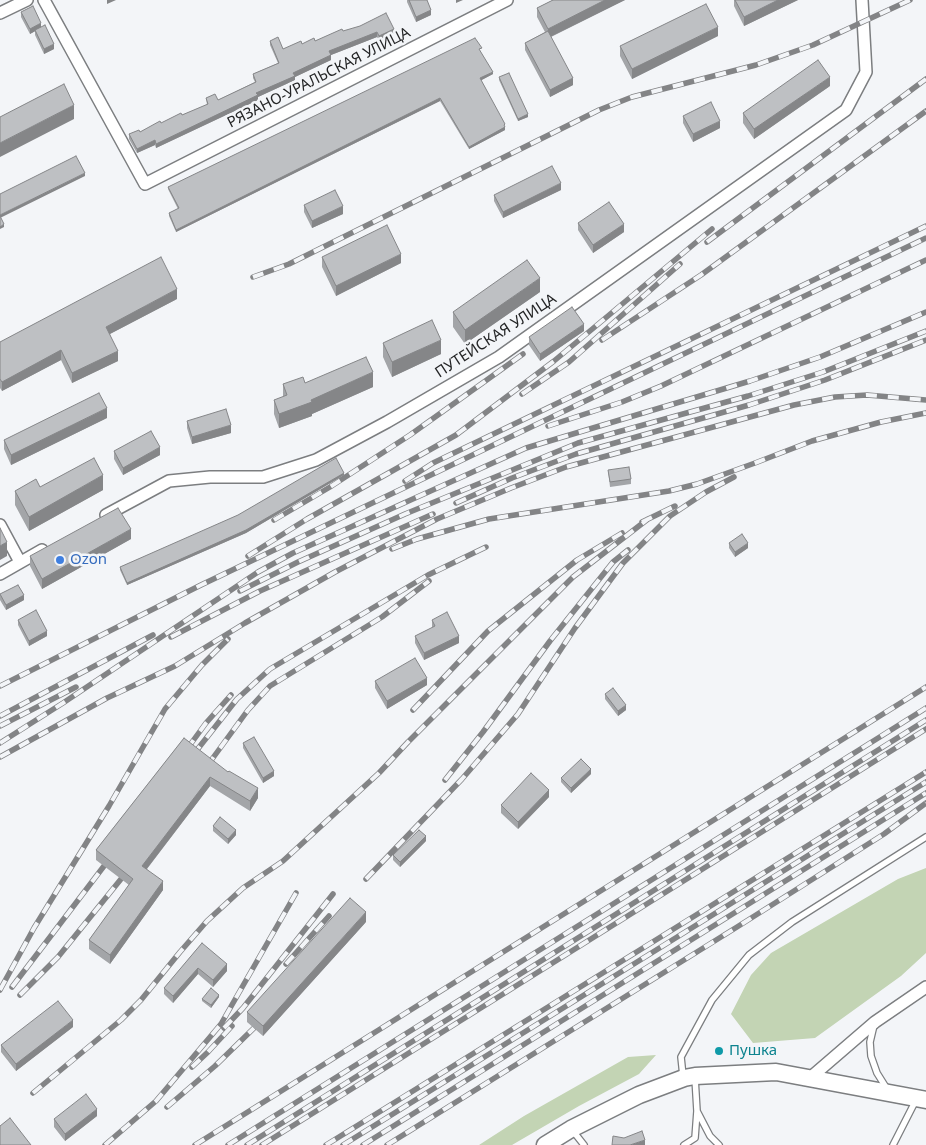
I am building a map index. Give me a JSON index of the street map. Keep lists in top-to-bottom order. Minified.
{"streets":{"street":["РЯЗАНО-УРАЛЬСКАЯ УЛИЦА","ПУТЕЙСКАЯ УЛИЦА"]},"places":["Ozon","Пушка"]}
